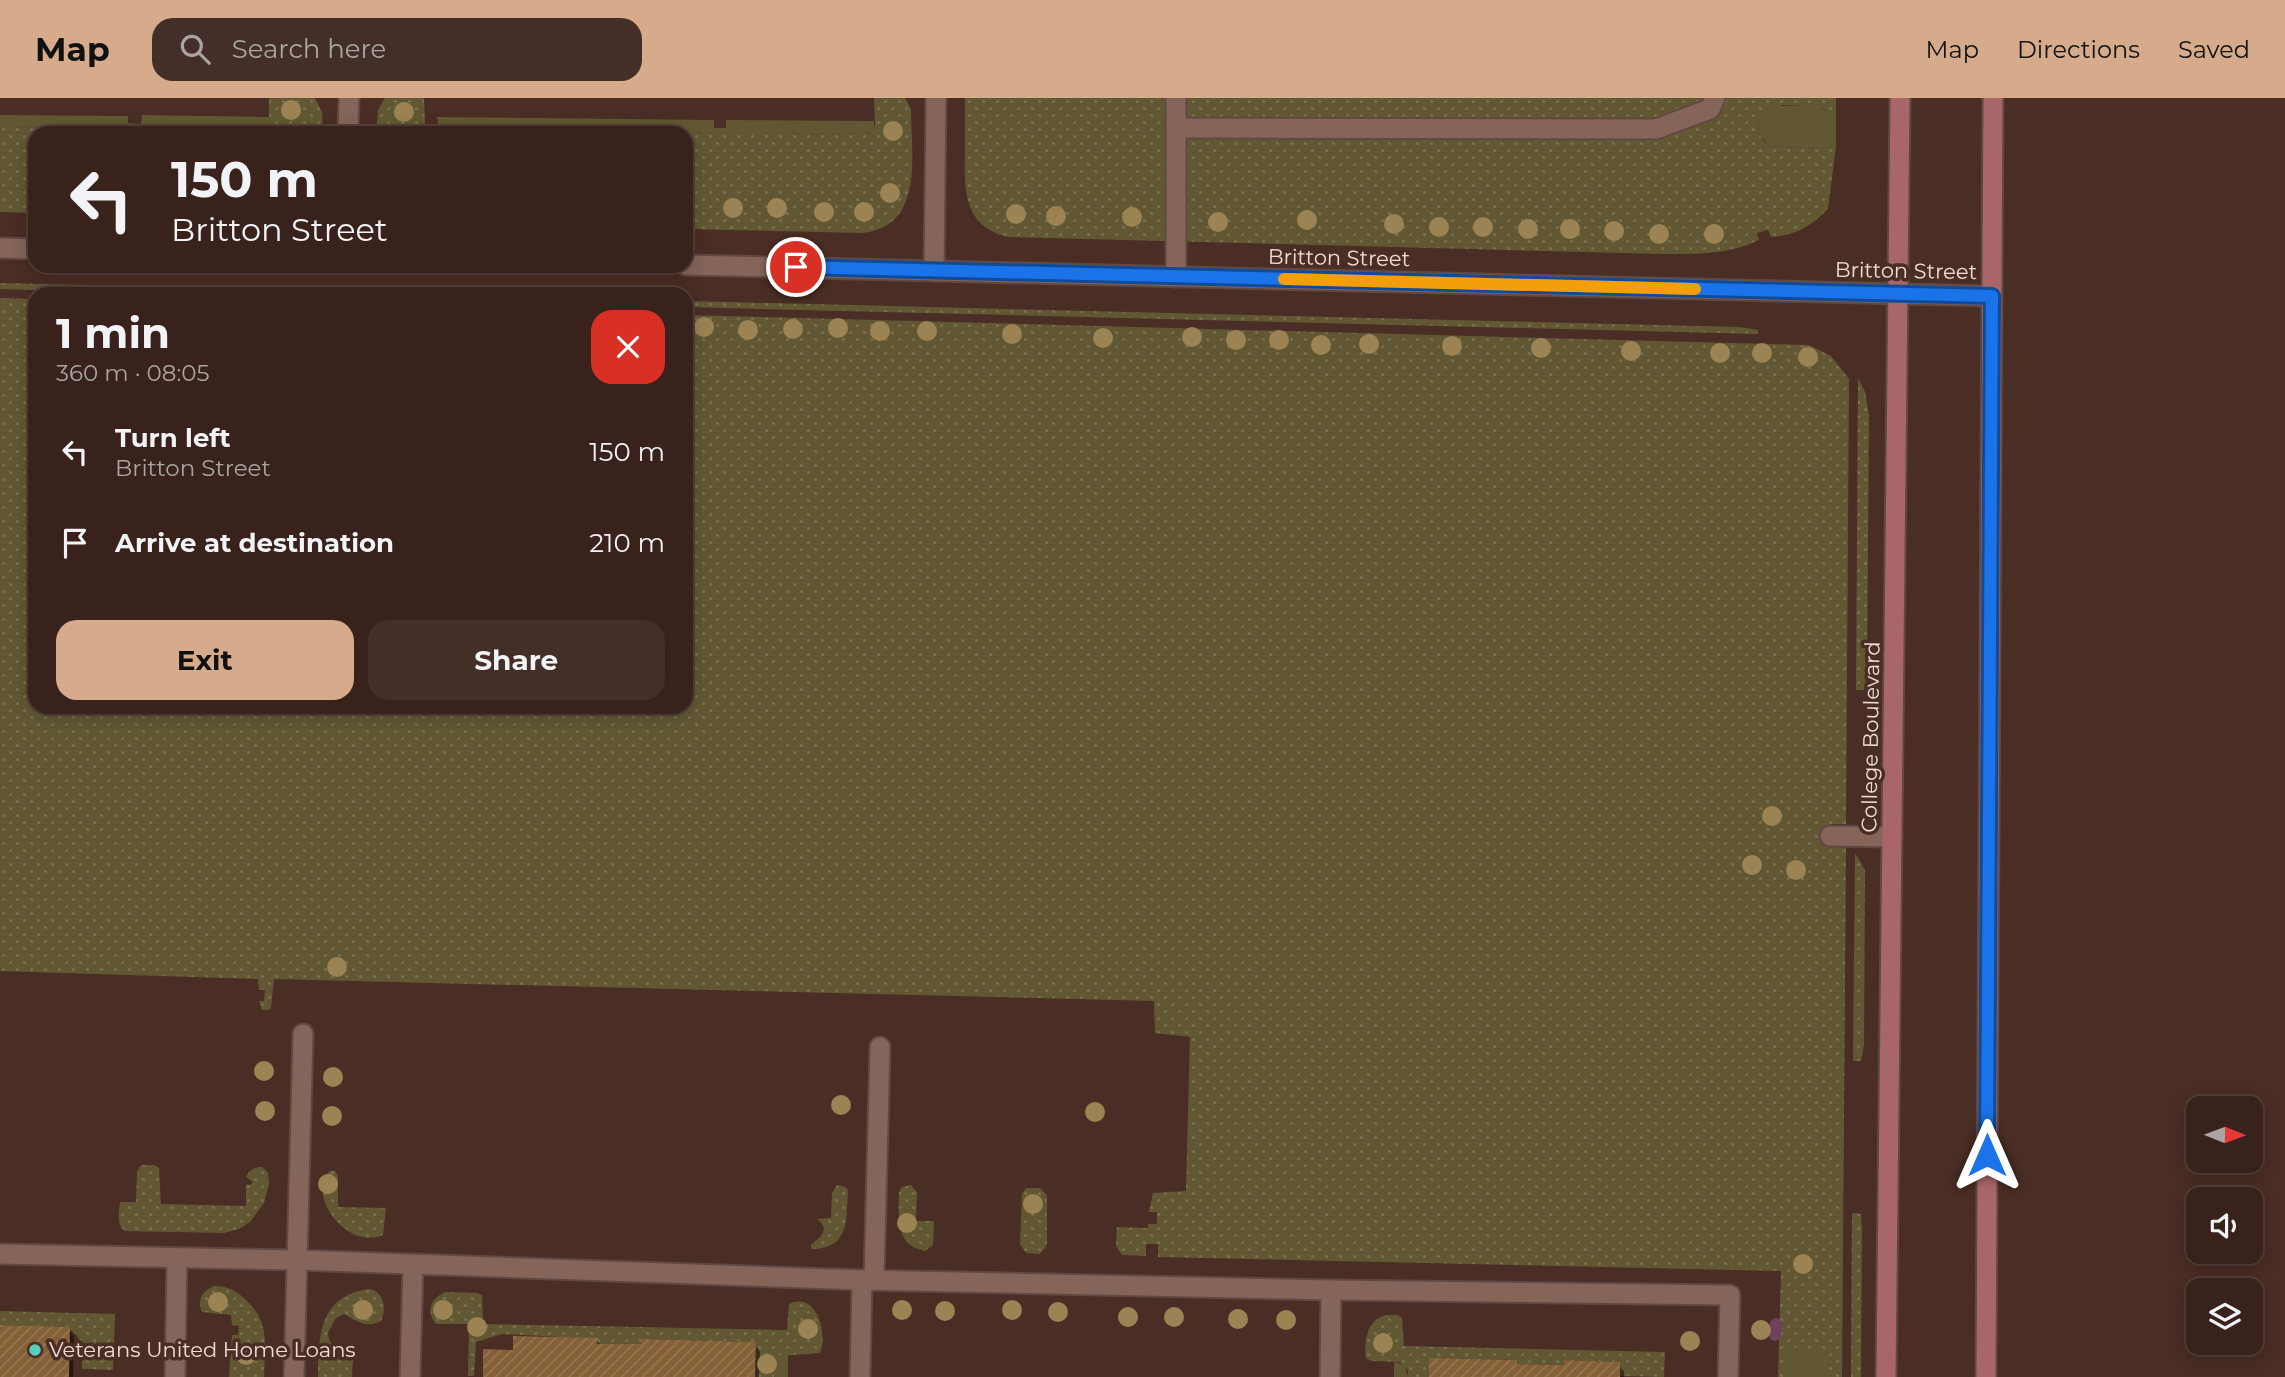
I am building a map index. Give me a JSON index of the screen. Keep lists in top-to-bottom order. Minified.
{"streets":{"main road":["College Boulevard"],"street":["Britton Street"]},"crossings":[["Britton Street","College Boulevard"]],"places":["Veterans United Home Loans"],"north":"right","page":{"header":"Map","search":"Search here","nav":["Map","Directions","Saved"],"turn":["150 m","Britton Street"],"heading":["1 min","360 m · 08:05"],"list":[{"name":"Turn left","note":"Britton Street","value":"150 m"},{"name":"Arrive at destination","value":"210 m"}],"buttons":["Exit","Share"]}}
